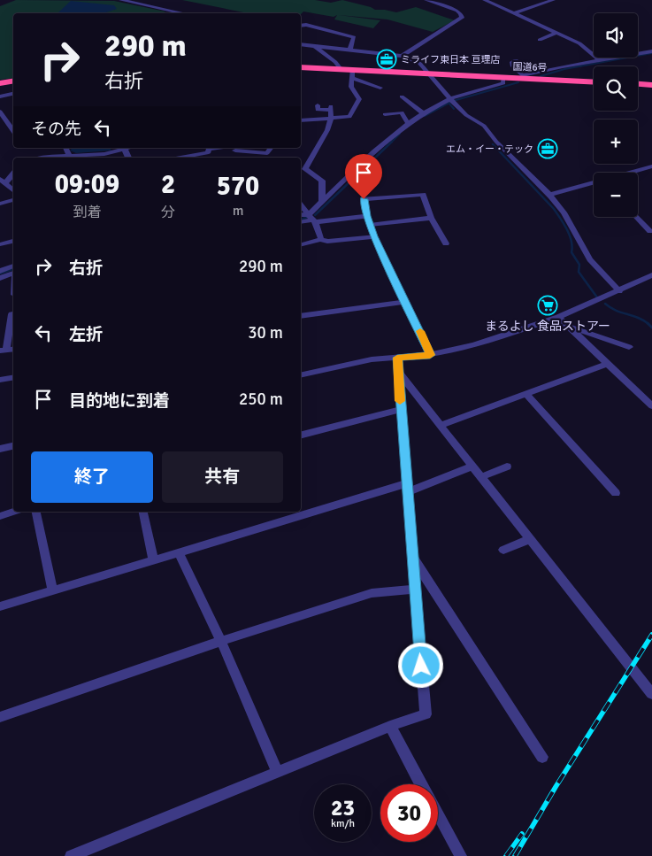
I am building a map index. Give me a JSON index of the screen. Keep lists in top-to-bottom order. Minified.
{"streets":{"highway":["国道6号"]},"places":{"office":["ミライフ東日本 亘理店","エム・イー・テック"],"supermarket":["まるよし 食品ストアー"]},"page":{"map_buttons":["+","−"],"turn":["290 m","右折"],"then":"その先","eta":["09:09","到着","2","分","570","m"],"list":[{"name":"右折","value":"290 m"},{"name":"左折","value":"30 m"},{"name":"目的地に到着","value":"250 m"}],"buttons":["終了","共有"],"speed":"23 km/h","limit":"30"}}
